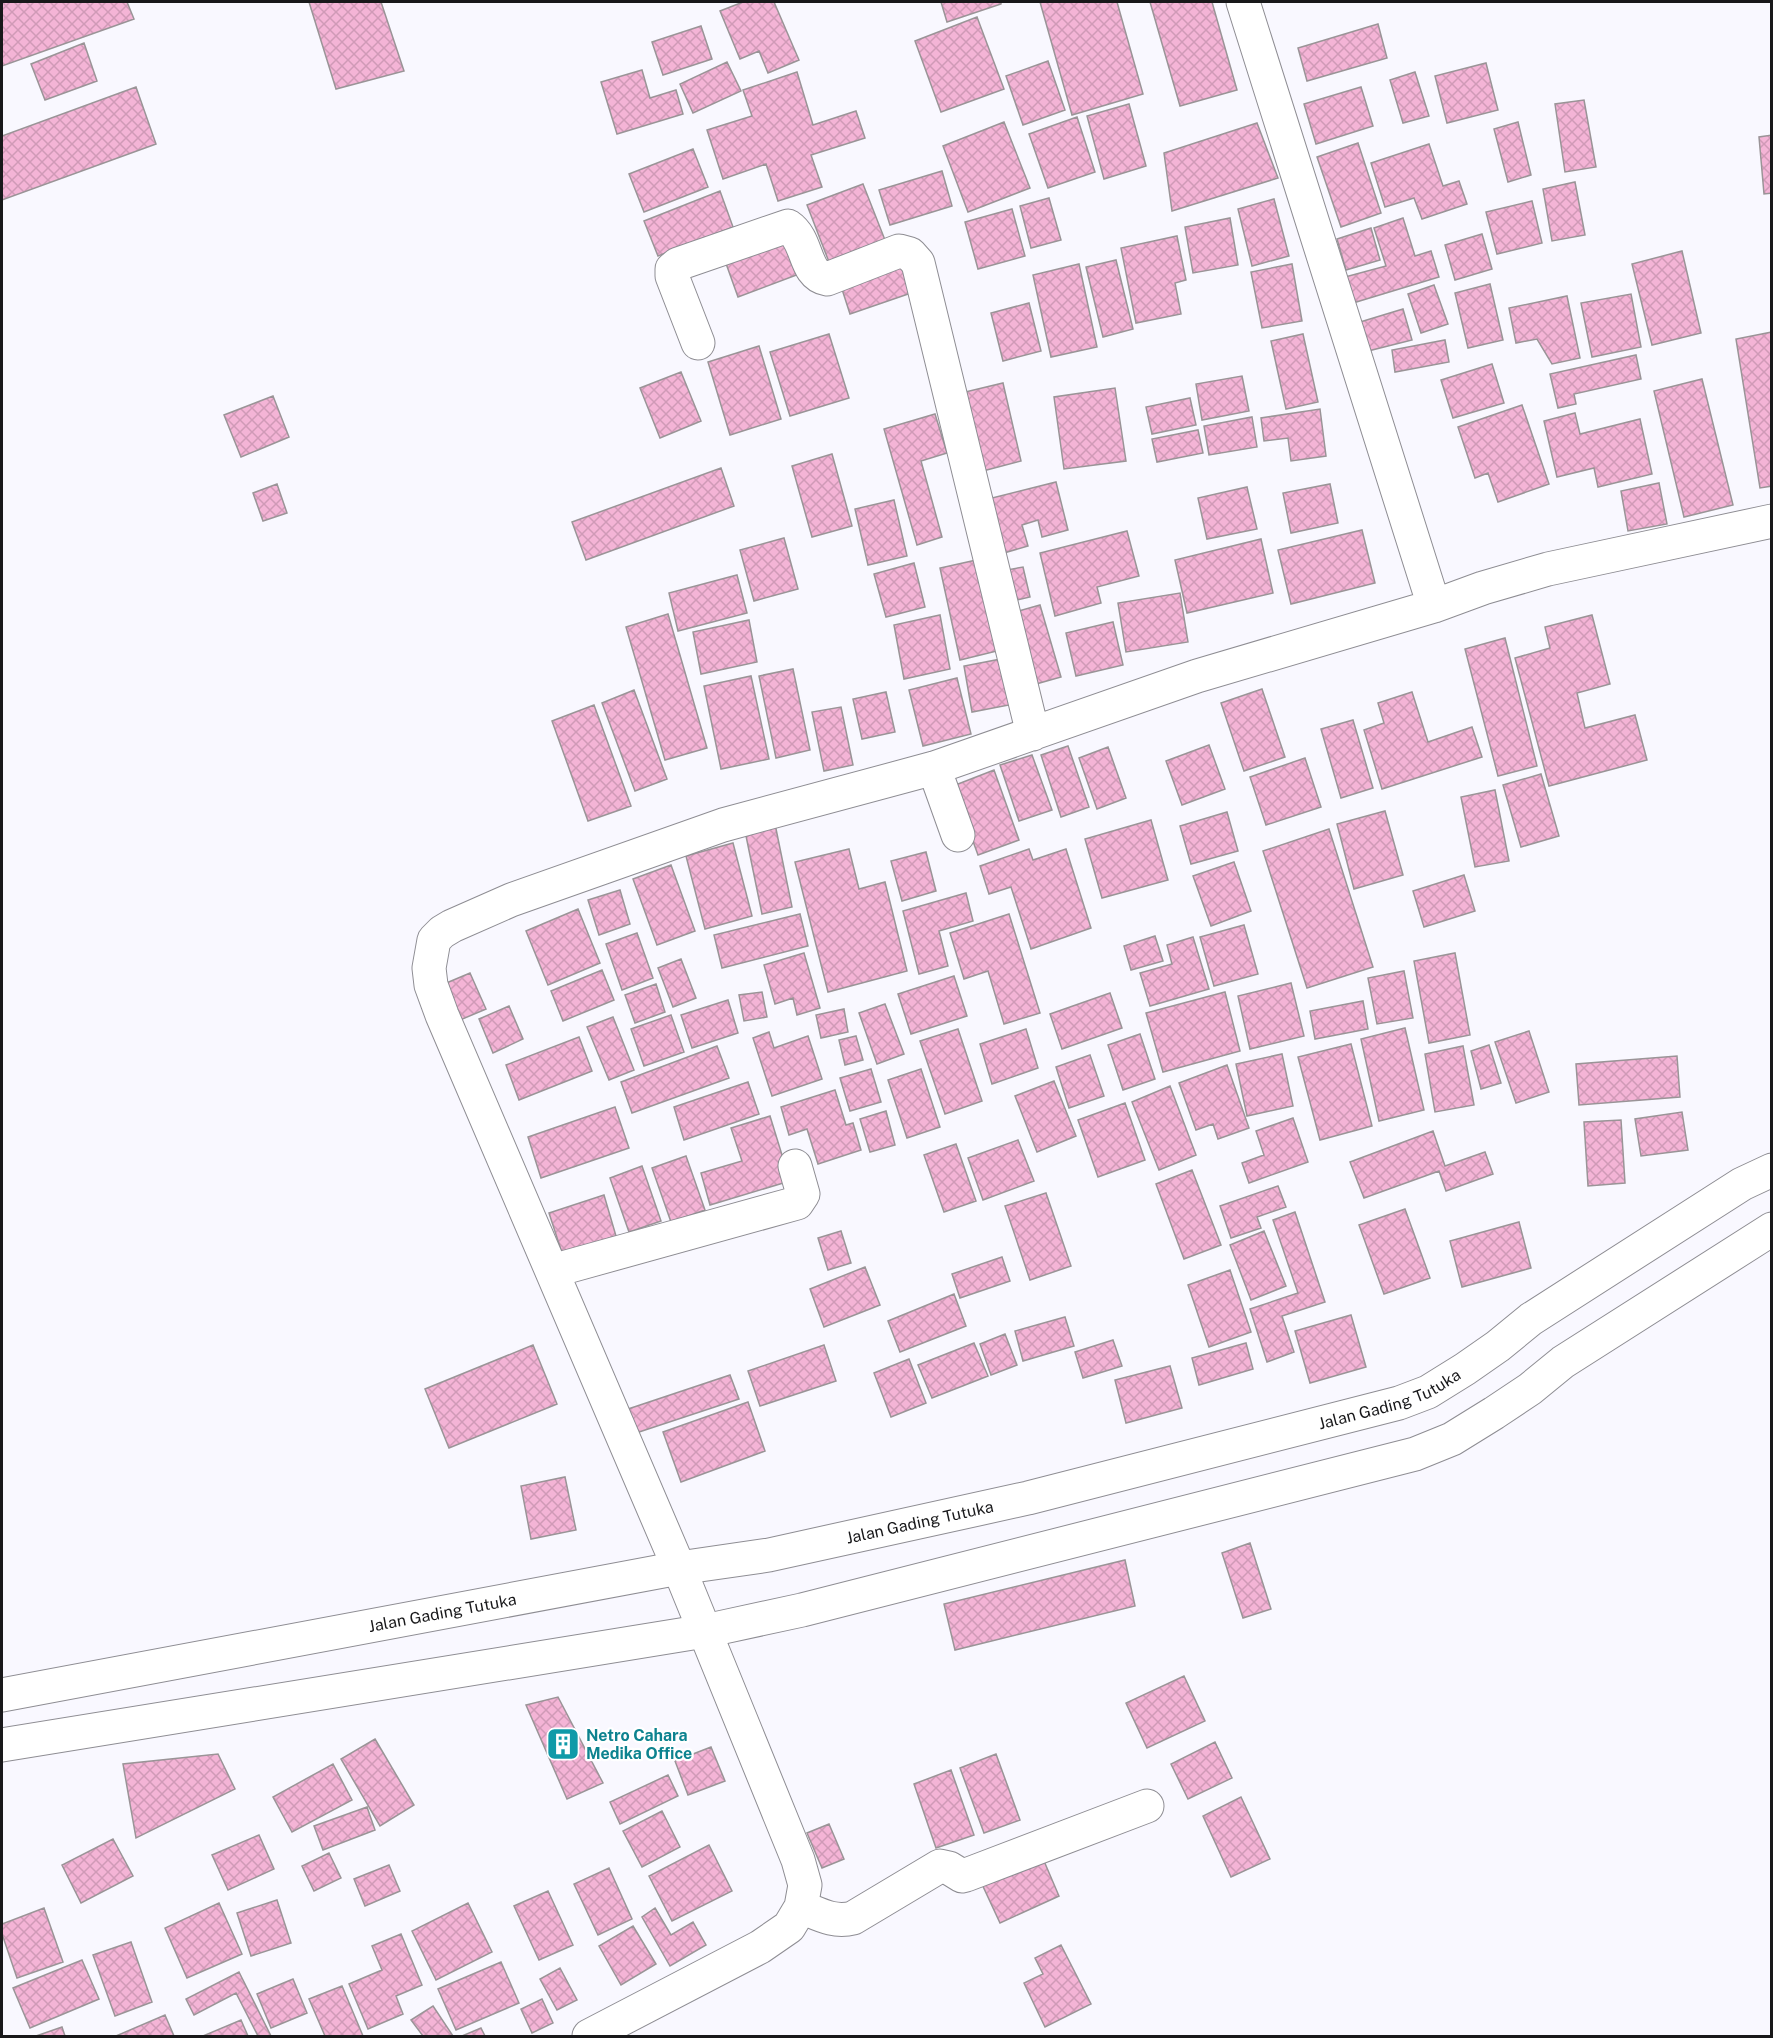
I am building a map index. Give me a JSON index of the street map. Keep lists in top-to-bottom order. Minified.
{"streets":{"street":["Jalan Gading Tutuka"]},"places":{"building":["Netro Cahara Medika Office"]}}
